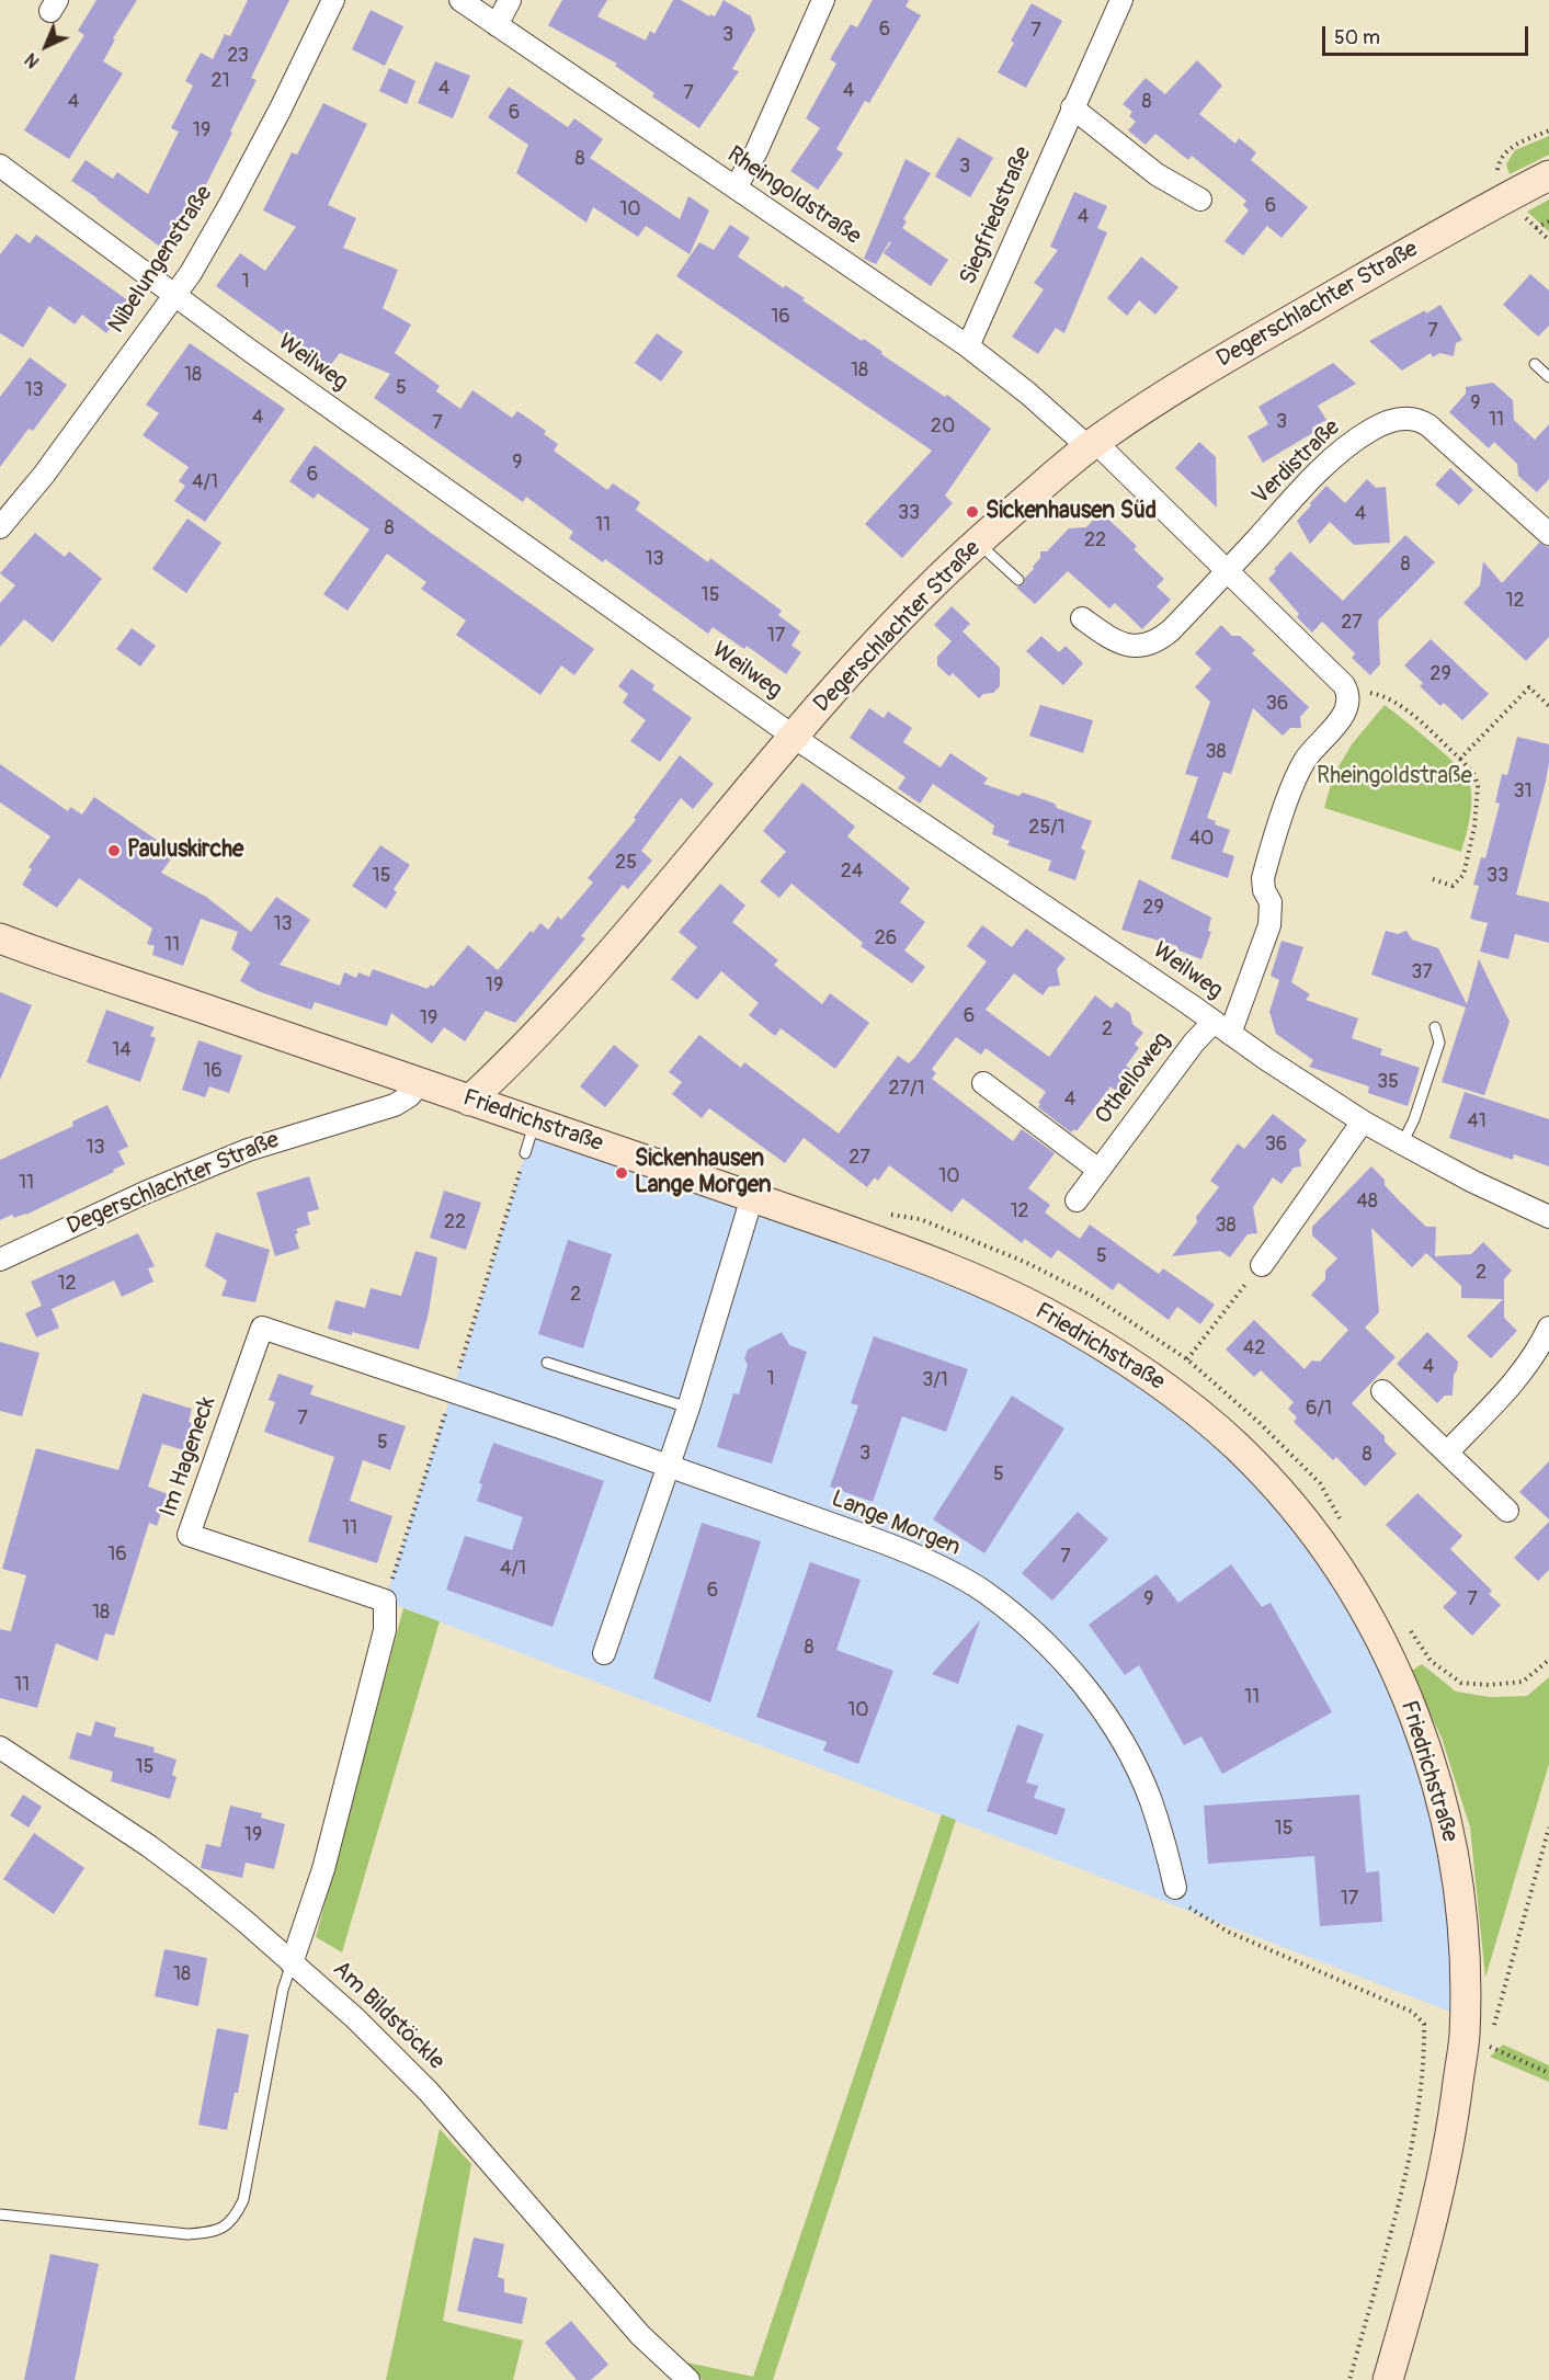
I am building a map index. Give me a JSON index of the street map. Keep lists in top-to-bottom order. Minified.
{"streets":{"street":["Rheingoldstraße","Siegfriedstraße","Nibelungenstraße","Degerschlachter Straße","Weilweg","Verdistraße","Othelloweg","Friedrichstraße","Im Hageneck","Lange Morgen","Am Bildstöckle"]},"crossings":[["Rheingoldstraße","Siegfriedstraße"],["Rheingoldstraße","Degerschlachter Straße"],["Rheingoldstraße","Verdistraße"],["Nibelungenstraße","Weilweg"],["Degerschlachter Straße","Weilweg"],["Degerschlachter Straße","Friedrichstraße"],["Weilweg","Othelloweg"],["Im Hageneck","Lange Morgen"],["Im Hageneck","Am Bildstöckle"]],"parks":["Rheingoldstraße"],"places":["Sickenhausen Süd","Pauluskirche","Sickenhausen Lange Morgen"],"house_numbers":["6","7","3","23","21","4","4","7","4","8","6","19","8","3","6","10","4","1","16","7","18","18","5","13","9","4","11","3","7","20","9","6","4/1","33","4","11","8","22","13","8","15","12","27","17","29","36","38","31","25/1","40","25","24","15","33","29","13","26","11","37","19","6","19","2","14","16","35","27/1","4","41","36","13","27","10","11","48","12","22","38","5","2","12","2","42","4","1","3/1","6/1","7","5","3","8","5","11","16","7","4/1","6","9","7","18","8","11","11","10","15","15","19","17","18"],"scale_bar":"50 m","north":"bottom left"}
